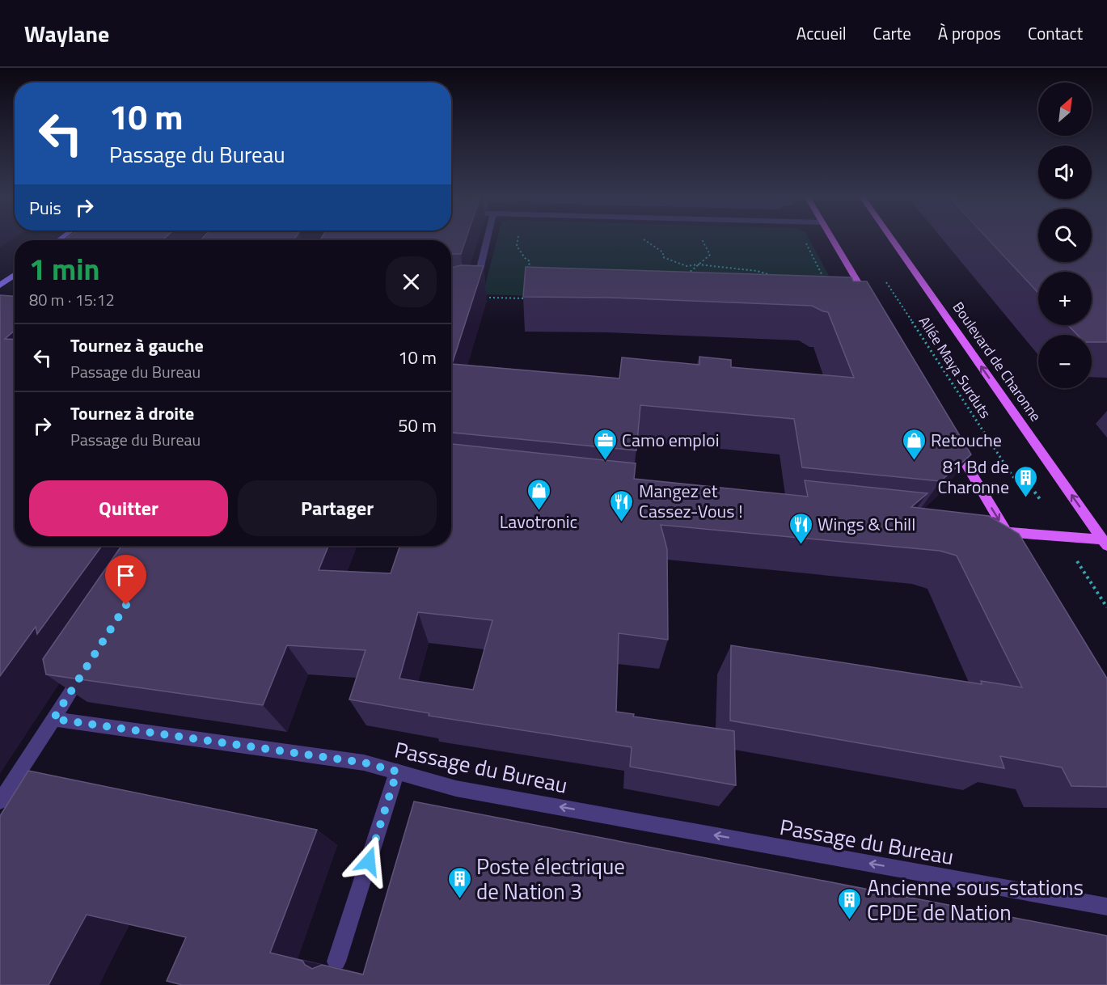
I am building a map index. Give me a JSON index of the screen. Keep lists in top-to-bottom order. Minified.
{"streets":{"main road":["Boulevard de Charonne"],"street":["Passage du Bureau"],"path":["Allée Maya Surduts"]},"one_way":["Passage du Bureau"],"places":{"office":["Camo emploi"],"shop":["Retouche","Lavotronic"],"building":["81 Bd de Charonne","Poste électrique de Nation 3","Ancienne sous-stations CPDE de Nation"],"restaurant":["Mangez et Cassez-Vous !","Wings & Chill"]},"north":"top right","page":{"header":"Waylane","nav":["Accueil","Carte","À propos","Contact"],"map_buttons":["+","−"],"turn":["10 m","Passage du Bureau"],"then":"Puis","heading":["1 min","80 m · 15:12"],"list":[{"name":"Tournez à gauche","note":"Passage du Bureau","value":"10 m"},{"name":"Tournez à droite","note":"Passage du Bureau","value":"50 m"}],"buttons":["Quitter","Partager"]}}
